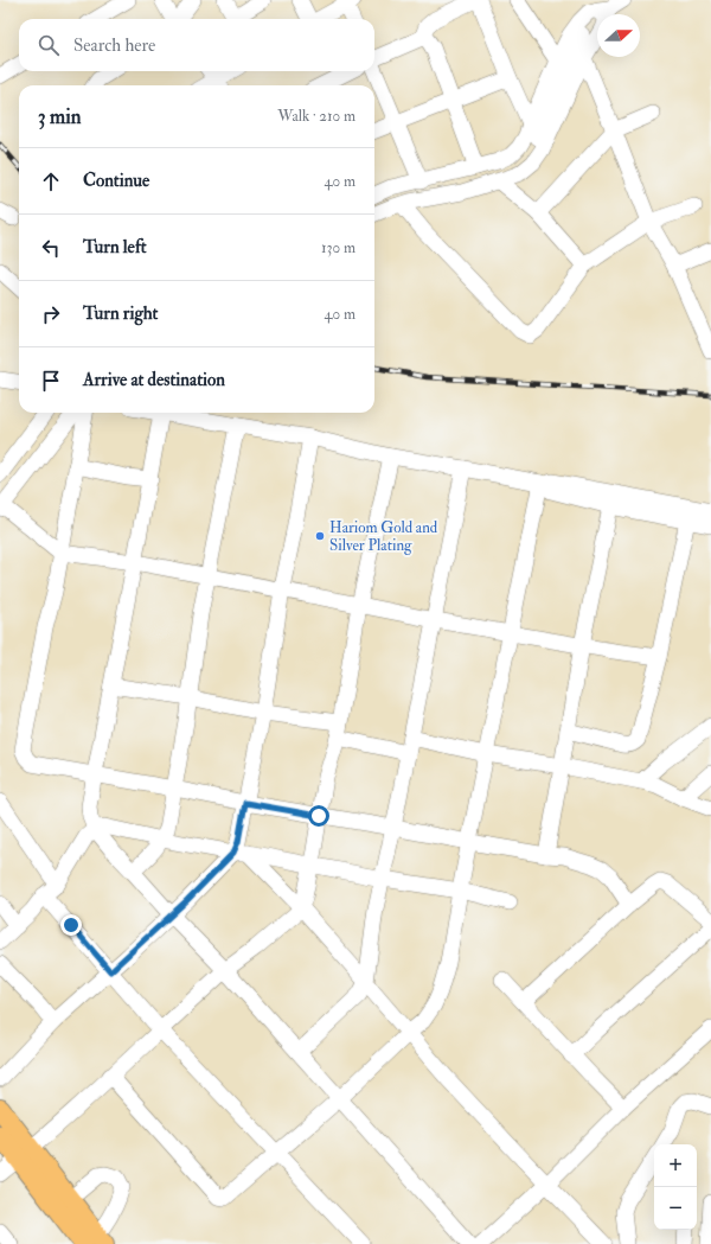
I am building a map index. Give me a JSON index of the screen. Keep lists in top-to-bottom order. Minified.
{"places":["Hariom Gold and Silver Plating"],"north":"right","page":{"search":"Search here","heading":["3 min","Walk · 210 m"],"list":[["Continue","40 m"],["Turn left","130 m"],["Turn right","40 m"],"Arrive at destination"],"map_buttons":["+","−"]}}
